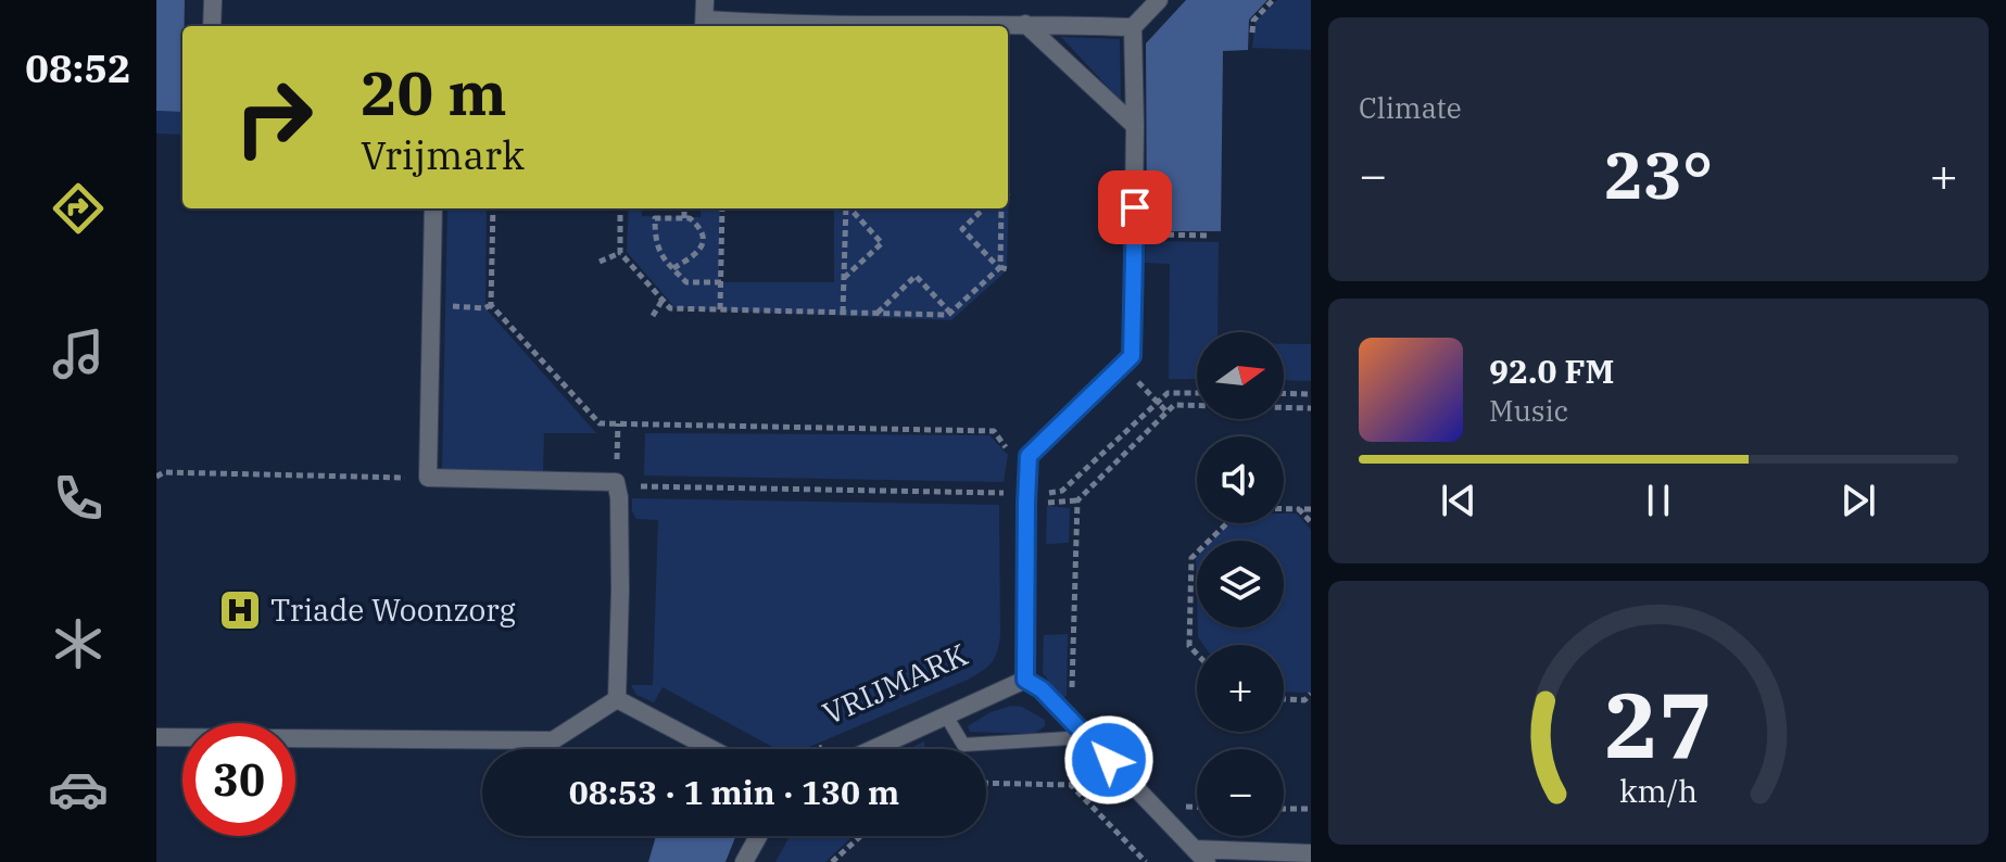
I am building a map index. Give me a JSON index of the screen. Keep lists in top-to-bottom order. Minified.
{"streets":{"street":["VRIJMARK"]},"places":{"hospital":["Triade Woonzorg"]},"north":"right","page":{"tabs":"08:52","tile":"Climate","turn":["20 m","Vrijmark"],"heat":["−","23°","+"],"map_buttons":["+","−"],"song":["92.0 FM","Music"],"limit":"30","trip":"08:53 · 1 min · 130 m","gauge":["27","km/h"]}}
